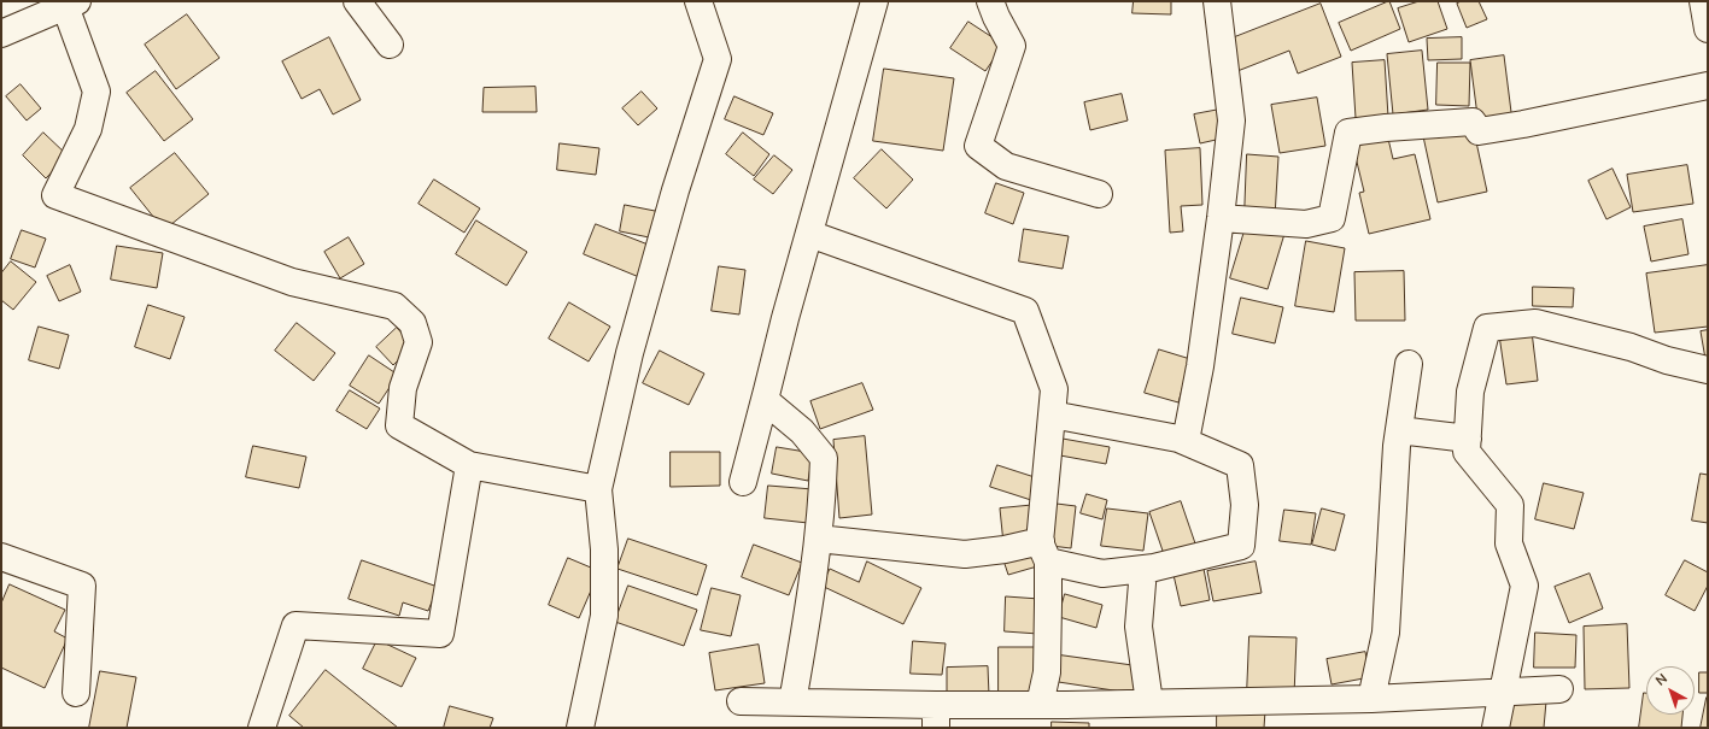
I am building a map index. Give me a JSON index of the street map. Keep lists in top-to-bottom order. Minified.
{"north":"top left"}
